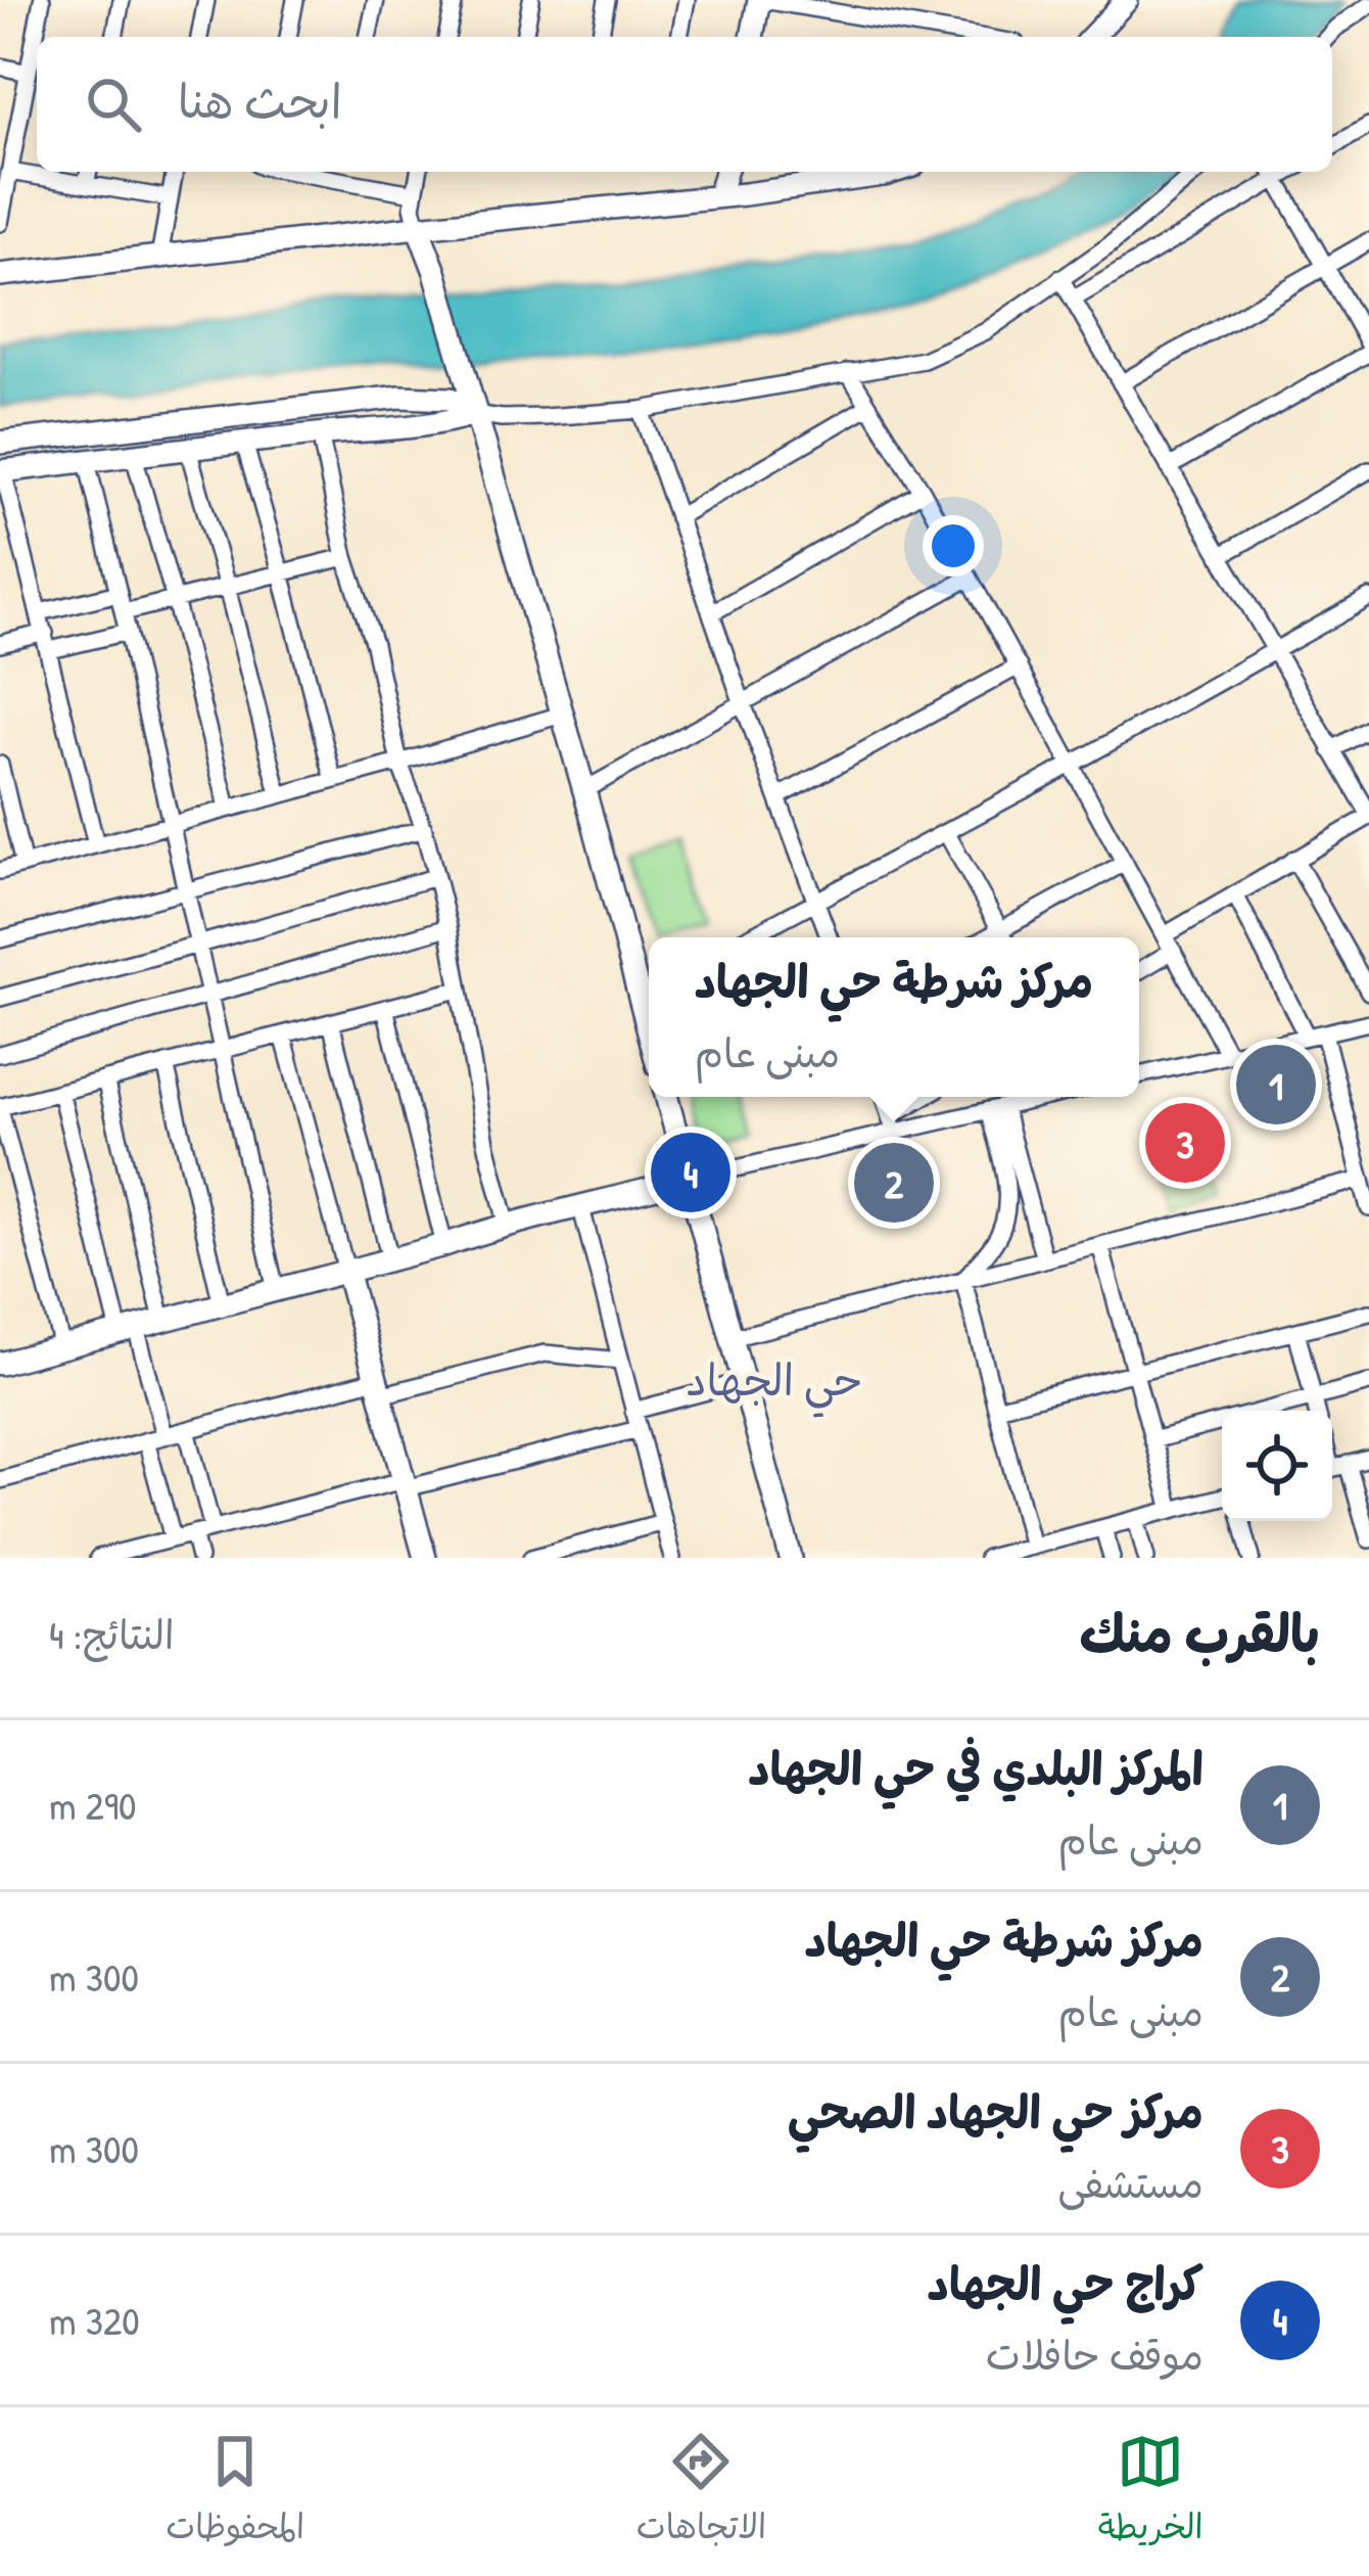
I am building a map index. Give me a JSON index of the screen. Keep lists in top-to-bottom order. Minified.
{"districts":["حي الجهاد"],"page":{"search":"ابحث هنا","popup":["مركز شرطة حي الجهاد","مبنى عام"],"pins":["1","3","4","2"],"heading":["بالقرب منك","النتائج: 4"],"list":[{"mark":"1","name":"المركز البلدي في حي الجهاد","note":"مبنى عام","value":"290 m"},{"mark":"2","name":"مركز شرطة حي الجهاد","note":"مبنى عام","value":"300 m"},{"mark":"3","name":"مركز حي الجهاد الصحي","note":"مستشفى","value":"300 m"},{"mark":"4","name":"كراج حي الجهاد","note":"موقف حافلات","value":"320 m"}],"nav":["الخريطة","الاتجاهات","المحفوظات"]}}
